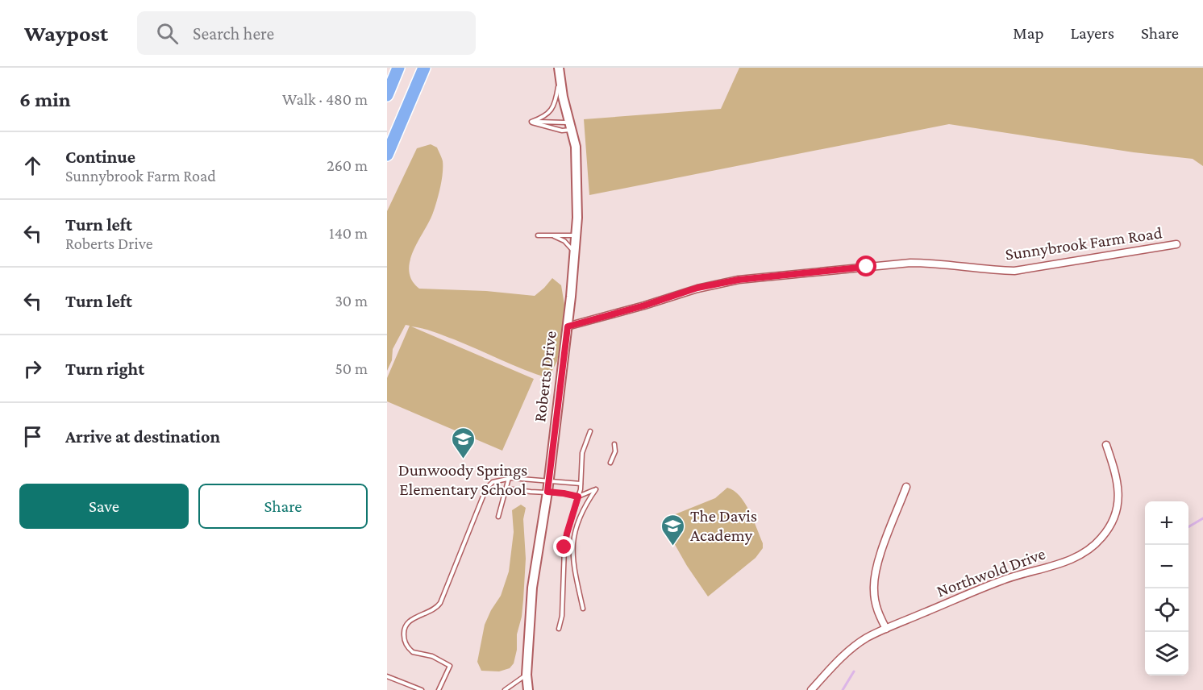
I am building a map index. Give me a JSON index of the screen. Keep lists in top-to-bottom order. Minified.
{"streets":{"street":["Sunnybrook Farm Road","Roberts Drive","Northwold Drive"]},"crossings":[["Sunnybrook Farm Road","Roberts Drive"]],"places":{"school or university":["Dunwoody Springs Elementary School","The Davis Academy"]},"page":{"header":"Waypost","search":"Search here","nav":["Map","Layers","Share"],"heading":["6 min","Walk · 480 m"],"list":[["Continue","Sunnybrook Farm Road","260 m"],["Turn left","Roberts Drive","140 m"],["Turn left","30 m"],["Turn right","50 m"],"Arrive at destination"],"buttons":["Save","Share"],"map_buttons":["+","−"]}}
